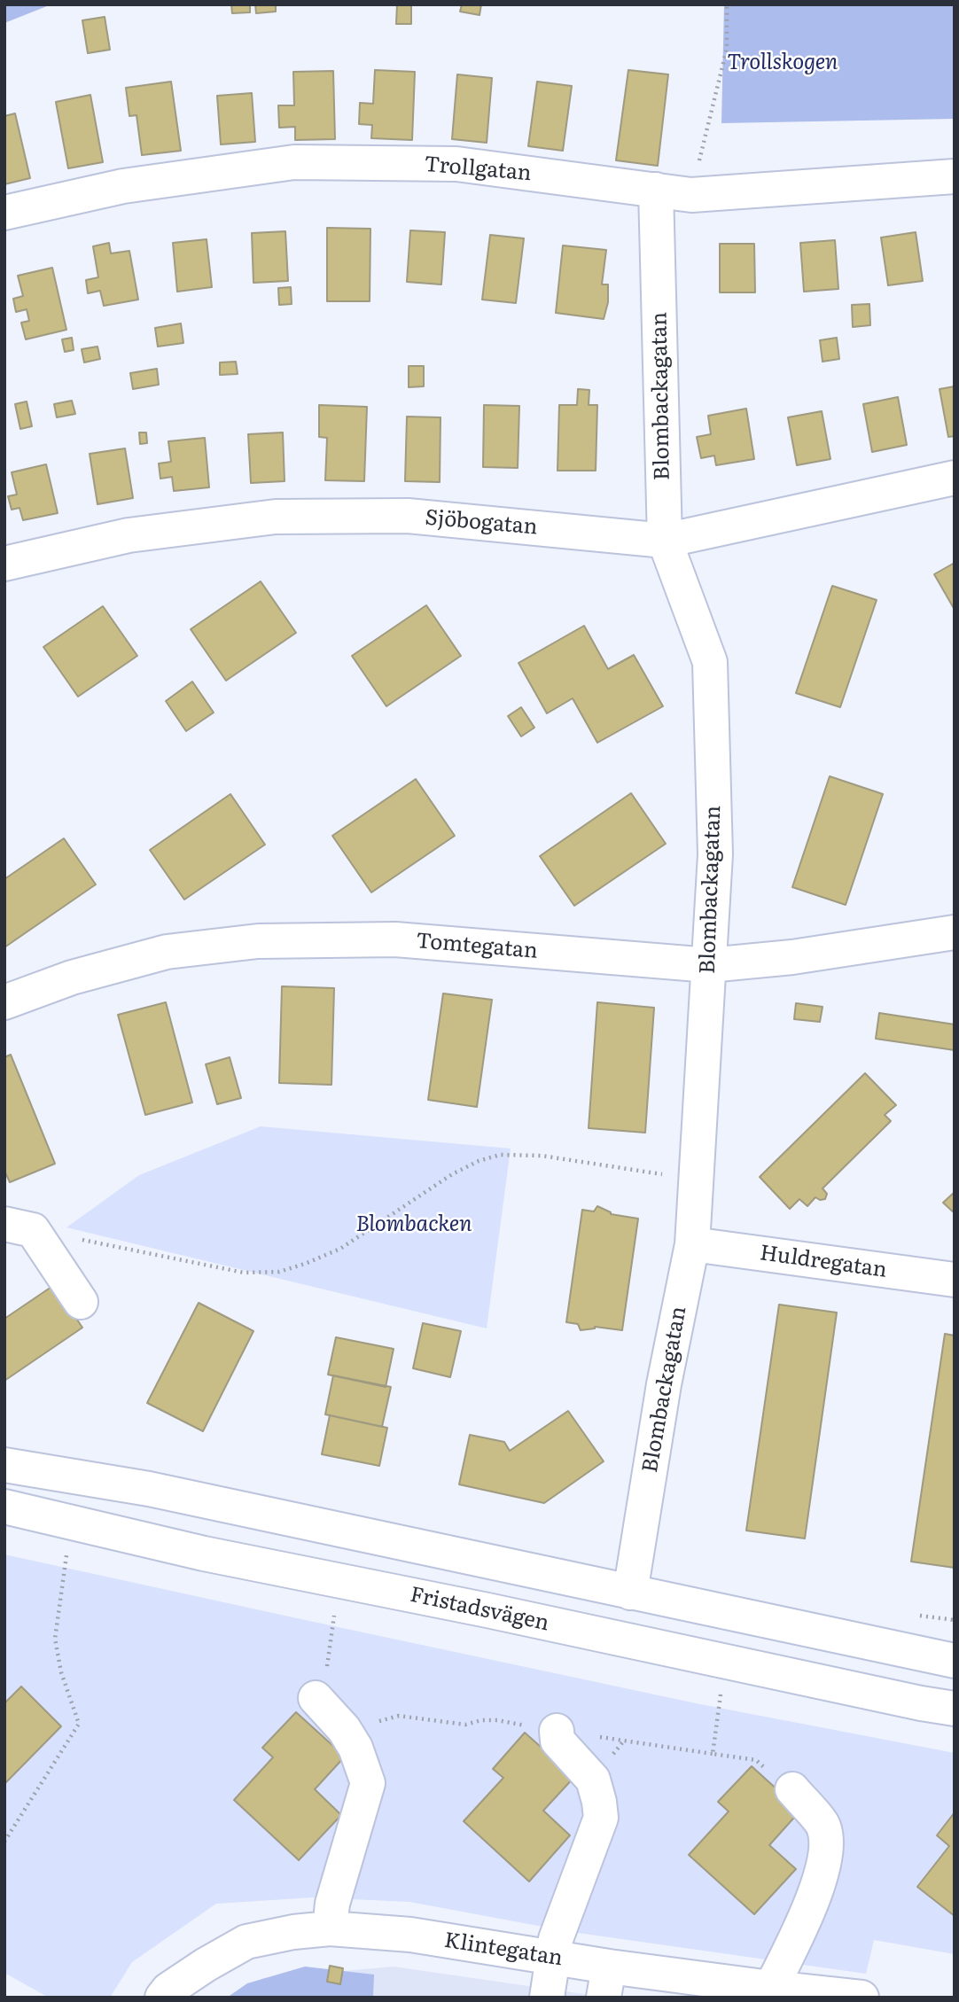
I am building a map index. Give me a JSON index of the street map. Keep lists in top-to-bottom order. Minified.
{"streets":{"street":["Trollgatan","Blombackagatan","Sjöbogatan","Tomtegatan","Huldregatan","Fristadsvägen","Klintegatan"]},"crossings":[["Trollgatan","Blombackagatan"],["Blombackagatan","Sjöbogatan"],["Blombackagatan","Tomtegatan"],["Blombackagatan","Huldregatan"]],"parks":["Trollskogen","Blombacken"]}
